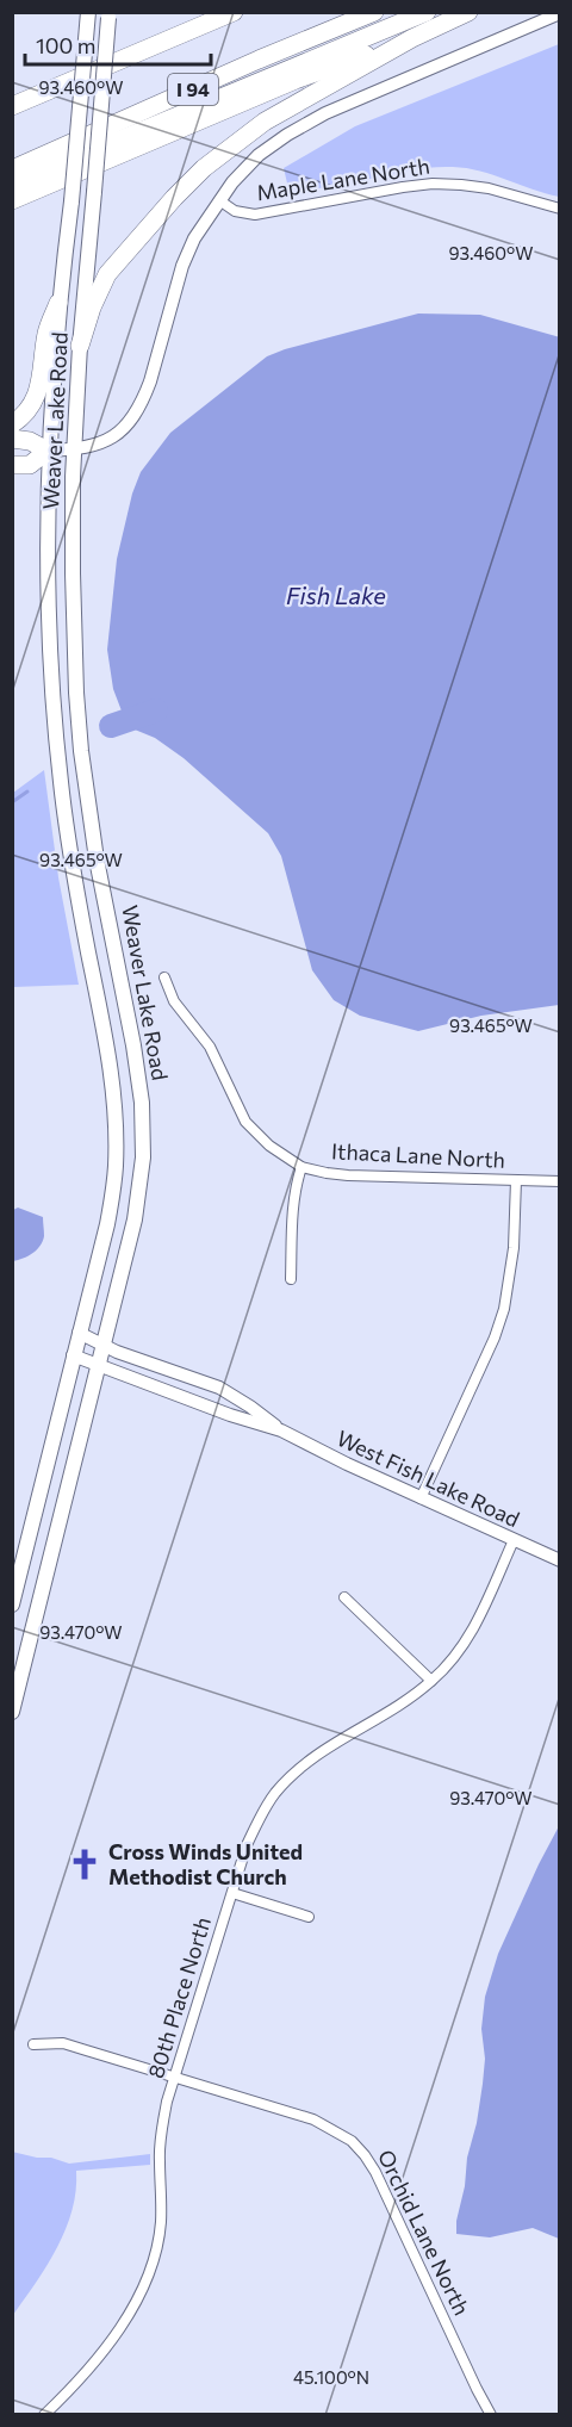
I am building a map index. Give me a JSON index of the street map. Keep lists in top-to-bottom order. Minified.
{"streets":{"highway":["I 94"],"main road":["Weaver Lake Road"],"street":["Maple Lane North","Ithaca Lane North","West Fish Lake Road","80th Place North","Orchid Lane North"]},"crossings":[["Weaver Lake Road","West Fish Lake Road"],["West Fish Lake Road","80th Place North"],["80th Place North","Orchid Lane North"]],"water":["Fish Lake"],"places":{"church":["Cross Winds United Methodist Church"]},"scale_bar":"100 m","coordinates":["93.460°W","93.465°W","93.470°W","45.100°N"]}
